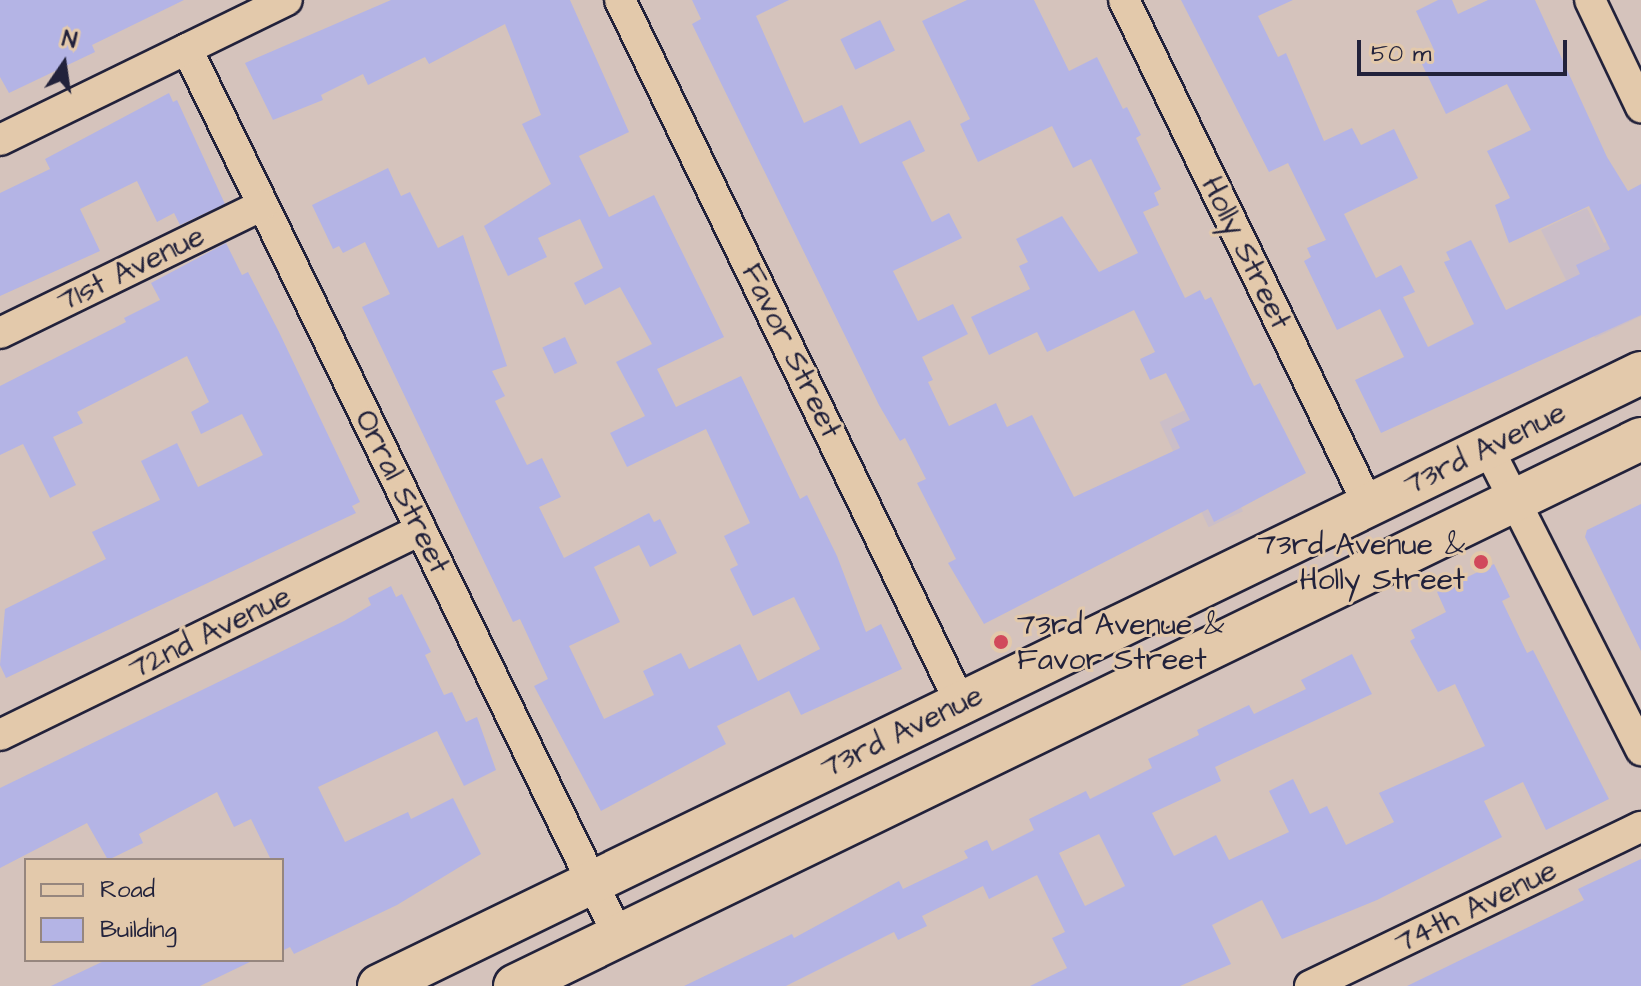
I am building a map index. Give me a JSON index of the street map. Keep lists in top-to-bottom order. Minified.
{"streets":{"main road":["73rd Avenue"],"street":["Holly Street","71st Avenue","Favor Street","Orral Street","72nd Avenue","74th Avenue"]},"crossings":[["Holly Street","73rd Avenue"],["71st Avenue","Orral Street"],["Favor Street","73rd Avenue"],["73rd Avenue","Orral Street"],["Orral Street","72nd Avenue"]],"places":["73rd Avenue & Holly Street","73rd Avenue & Favor Street"],"legend":["Road","Building"],"scale_bar":"50 m","north":"top"}
